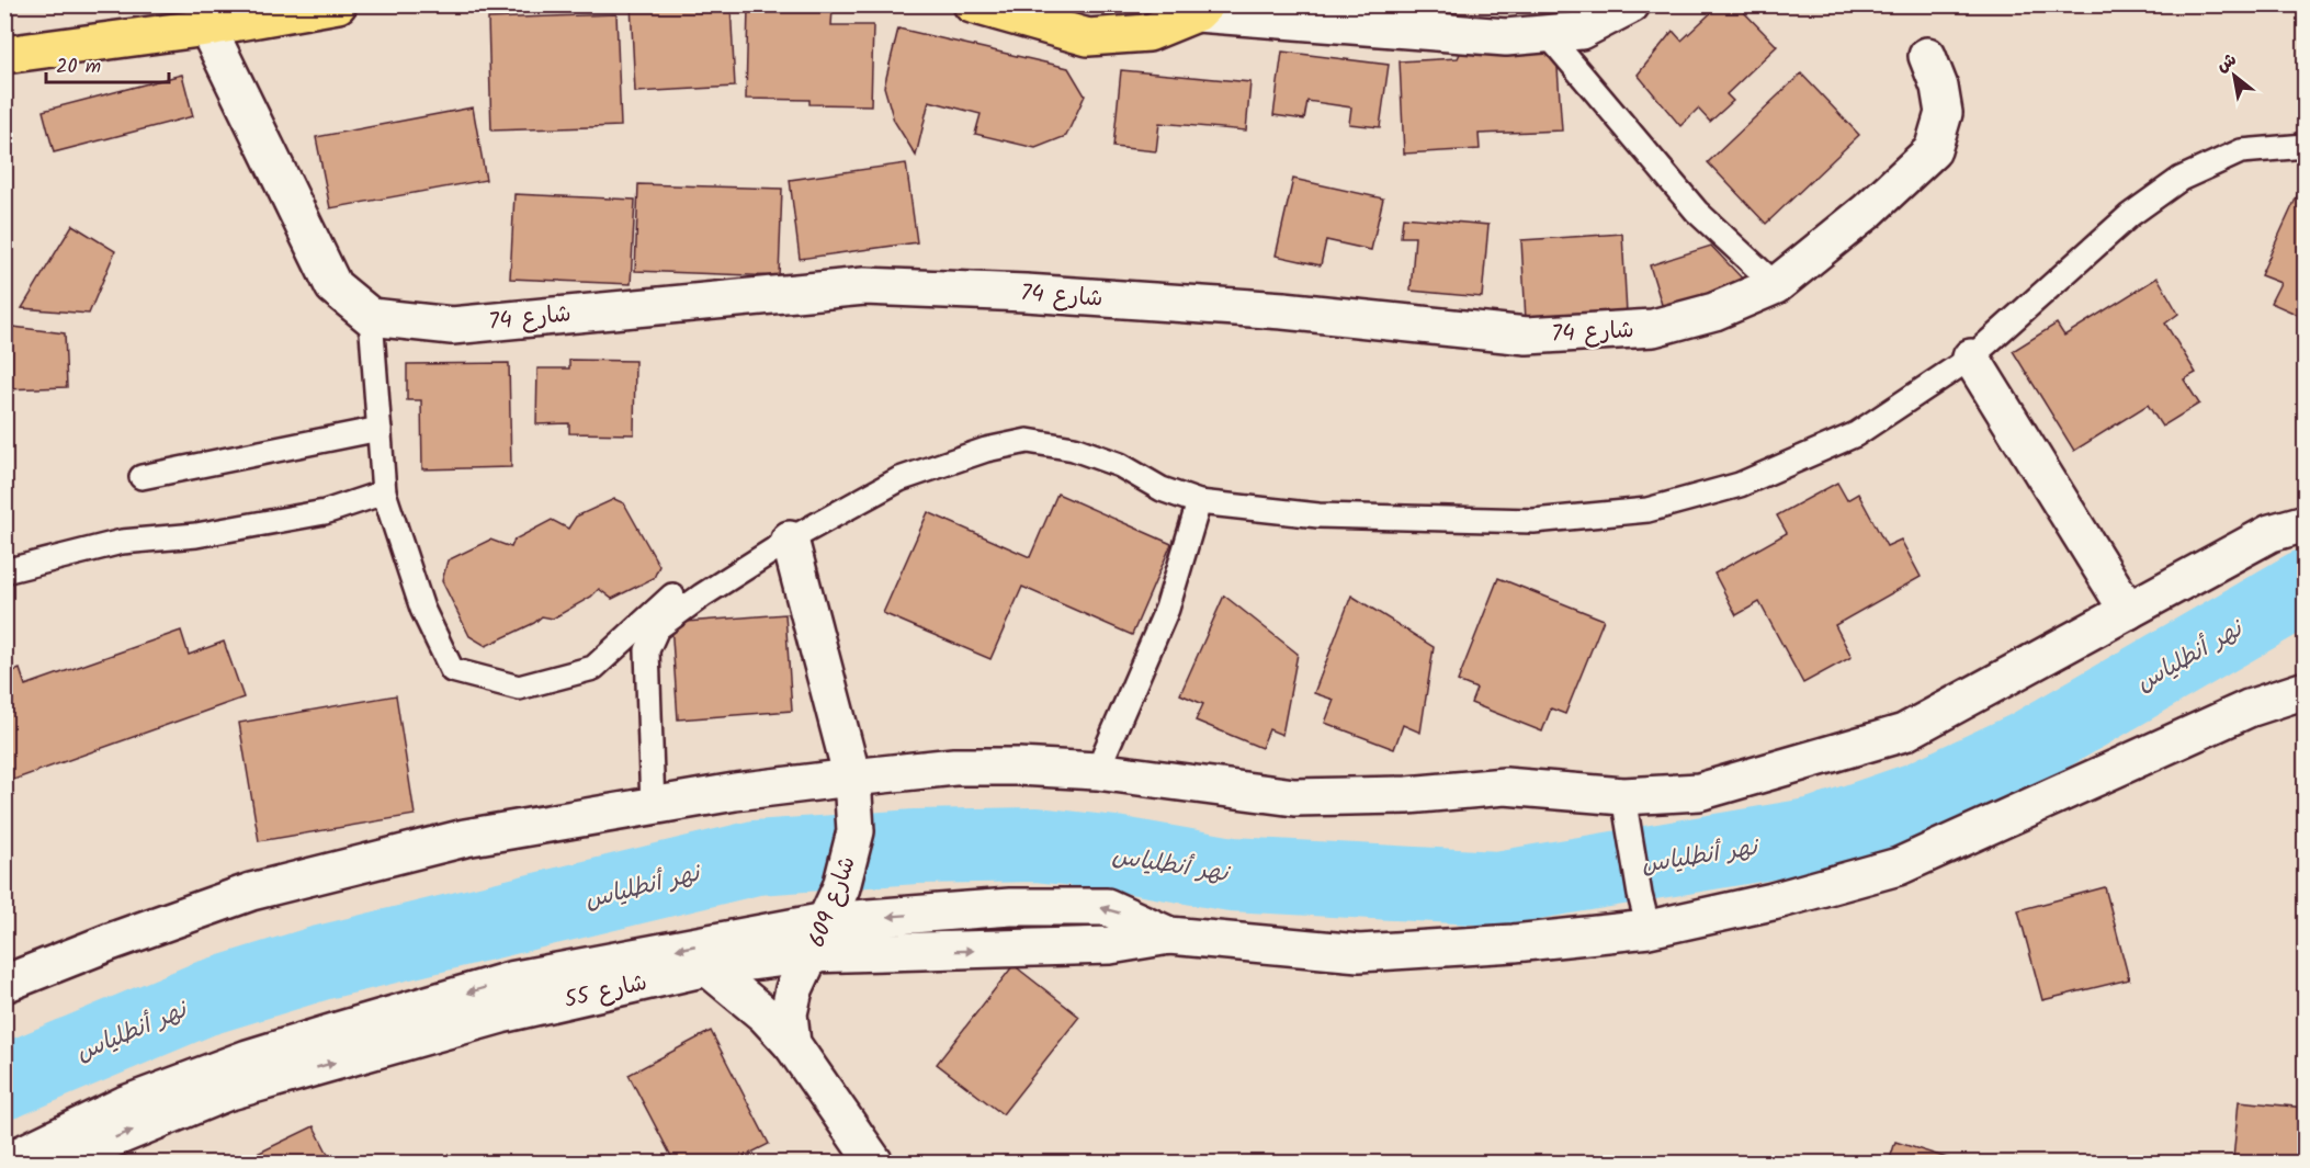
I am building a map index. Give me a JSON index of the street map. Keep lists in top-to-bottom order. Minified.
{"streets":{"street":["شارع 74","شارع 609","شارع 55"]},"crossings":[["شارع 609","شارع 55"]],"water":["نهر أنطلياس"],"scale_bar":"20 m","north":"top left"}
